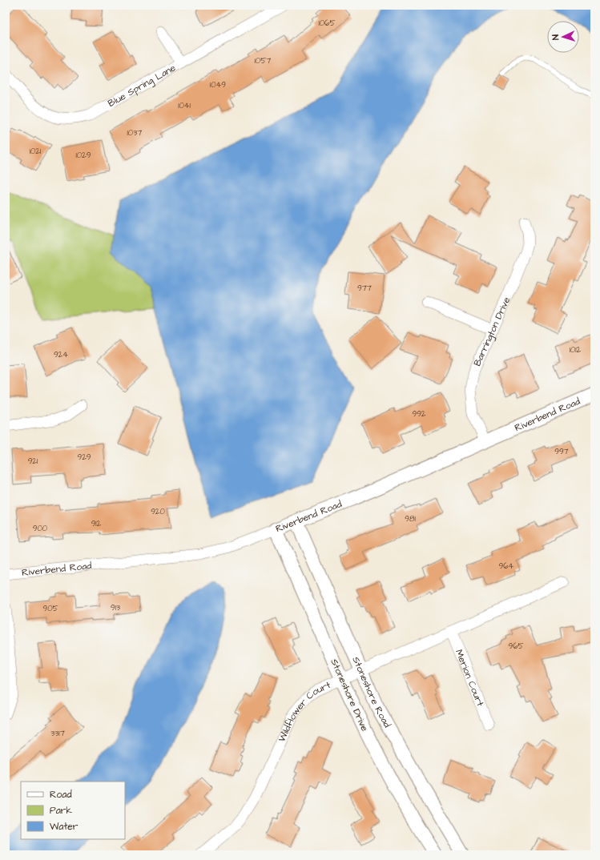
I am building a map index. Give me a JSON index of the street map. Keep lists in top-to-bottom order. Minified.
{"streets":{"street":["Blue Spring Lane","Barrington Drive","Riverbend Road","Merion Court","Stoneshore Road","Stoneshore Drive","Wildflower Court"]},"crossings":[["Barrington Drive","Riverbend Road"],["Riverbend Road","Stoneshore Road"],["Riverbend Road","Stoneshore Drive"],["Merion Court","Wildflower Court"],["Stoneshore Road","Wildflower Court"],["Stoneshore Drive","Wildflower Court"]],"house_numbers":["1065","1057","1049","1041","1037","1021","1029","977","1012","924","992","997","929","921","920","981","912","900","964","913","905","965","3317"],"legend":["Road","Park","Water"],"north":"left"}
